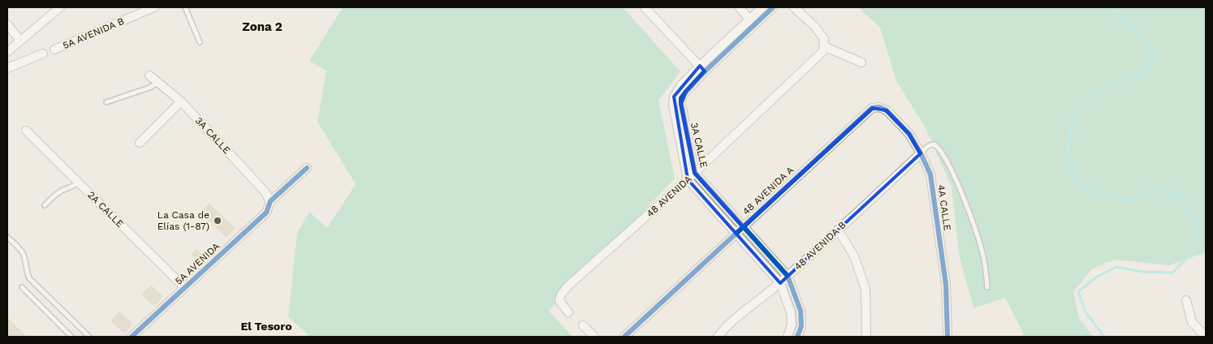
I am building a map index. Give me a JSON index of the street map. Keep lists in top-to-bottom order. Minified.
{"streets":{"street":["5A AVENIDA B","3A CALLE","48 AVENIDA A","48 AVENIDA","4A CALLE","2A CALLE","48 AVENIDA B","5A AVENIDA"]},"crossings":[["3A CALLE","48 AVENIDA A"],["3A CALLE","48 AVENIDA"],["3A CALLE","48 AVENIDA B"],["3A CALLE","5A AVENIDA"],["48 AVENIDA A","4A CALLE"],["4A CALLE","48 AVENIDA B"],["2A CALLE","5A AVENIDA"]],"districts":["Zona 2","El Tesoro"],"places":["La Casa de Elías (1-87)"]}
